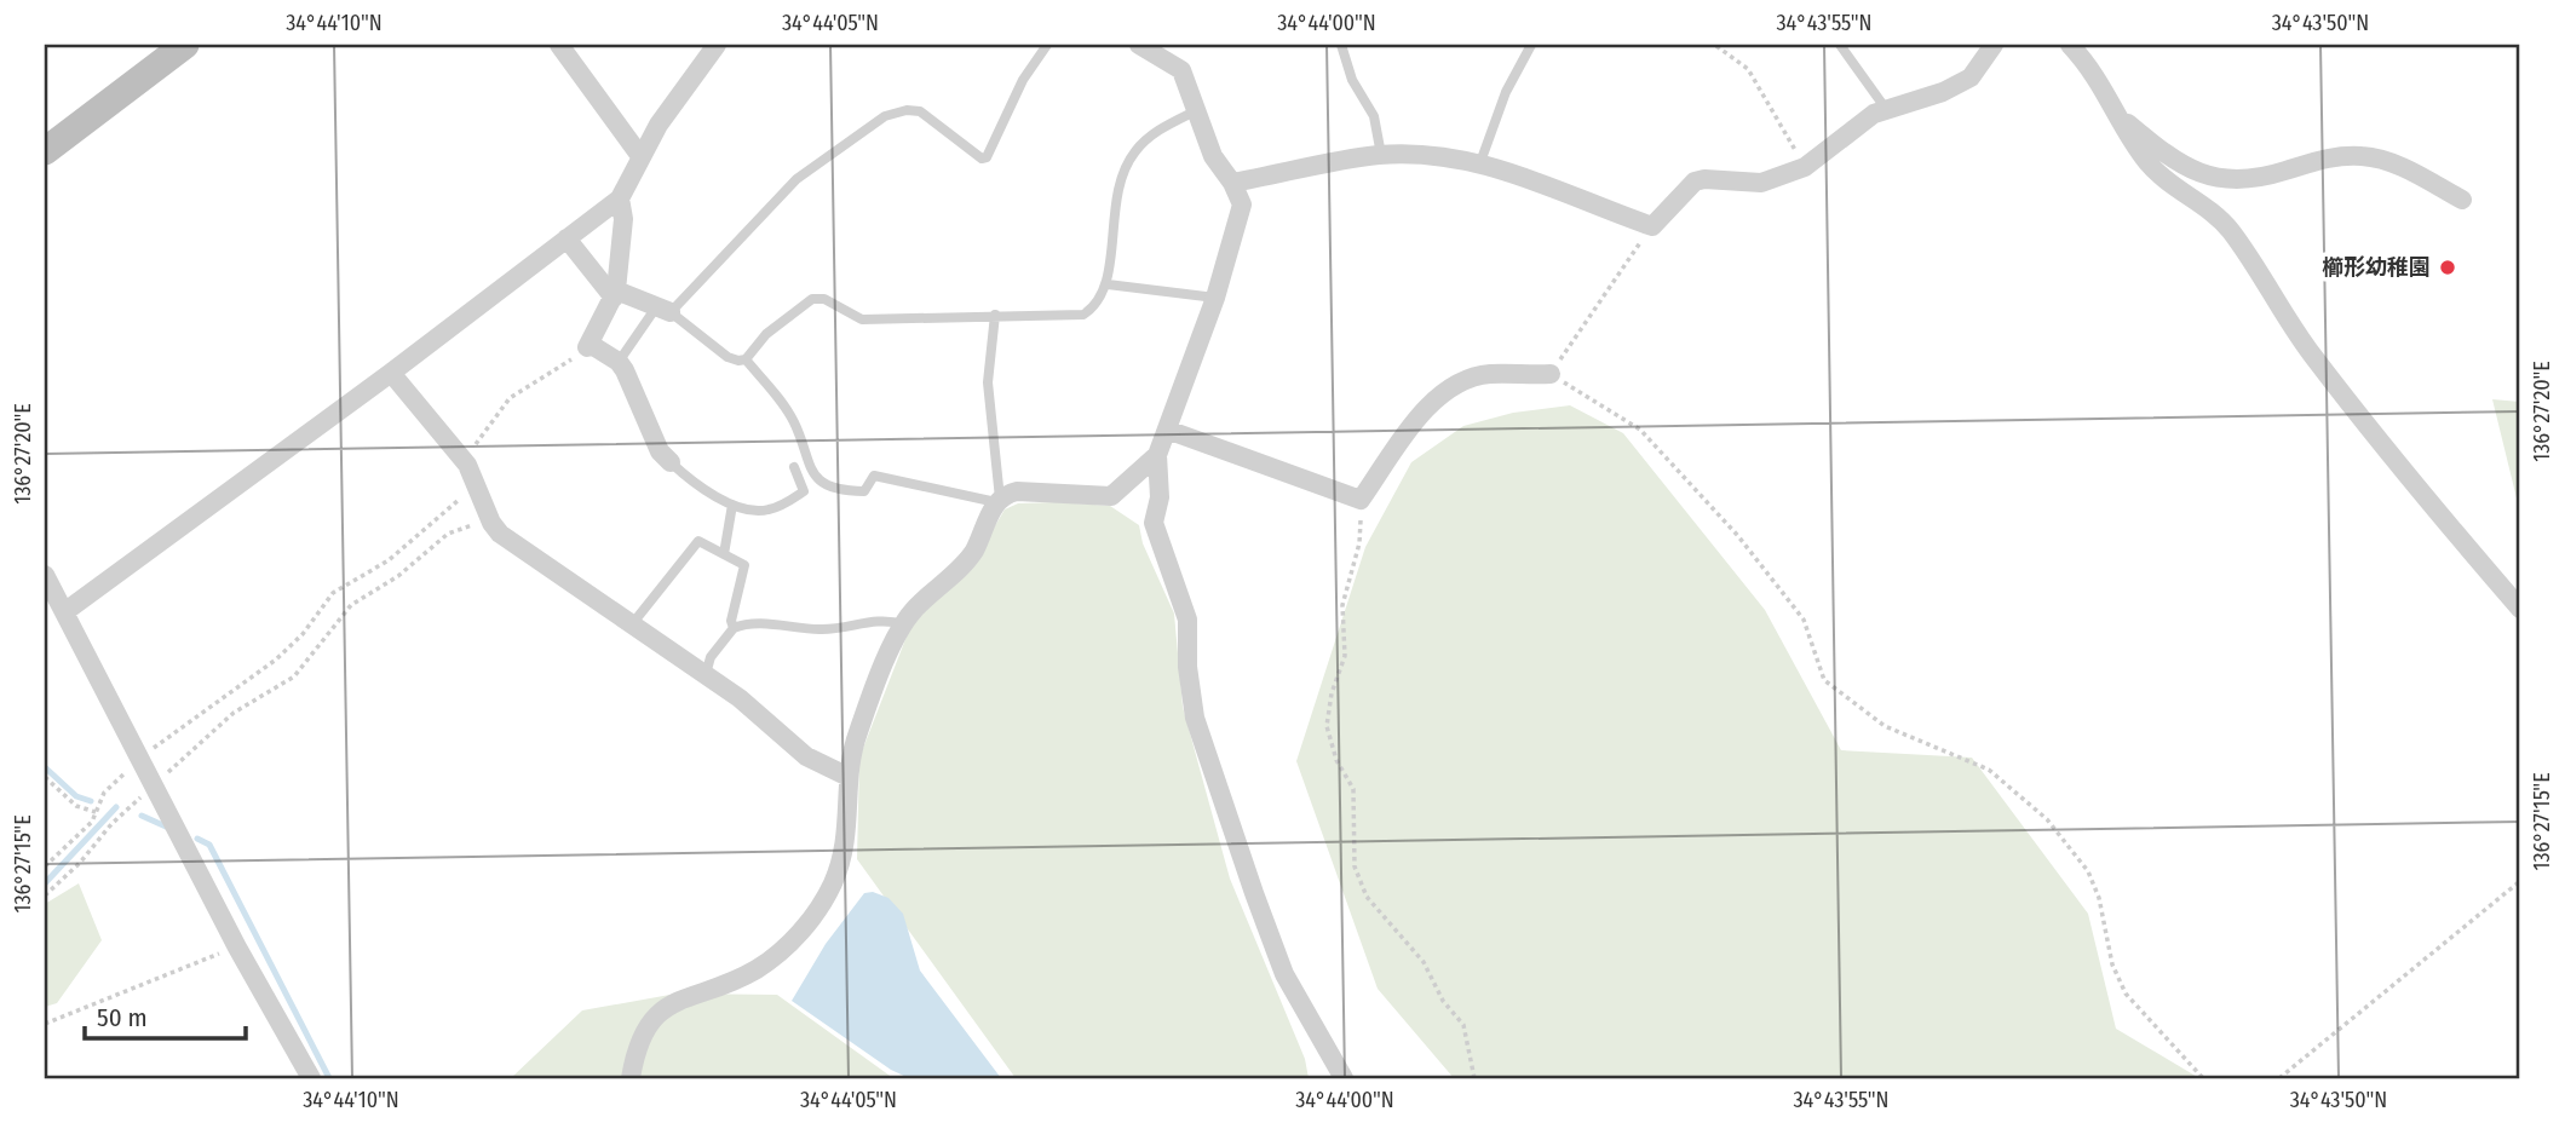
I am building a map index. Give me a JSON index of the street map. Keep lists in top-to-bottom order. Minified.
{"places":["櫛形幼稚園"],"scale_bar":"50 m","coordinates":["34°44'10\"N","34°44'05\"N","34°44'00\"N","34°43'55\"N","34°43'50\"N","136°27'20\"E","136°27'15\"E"]}
